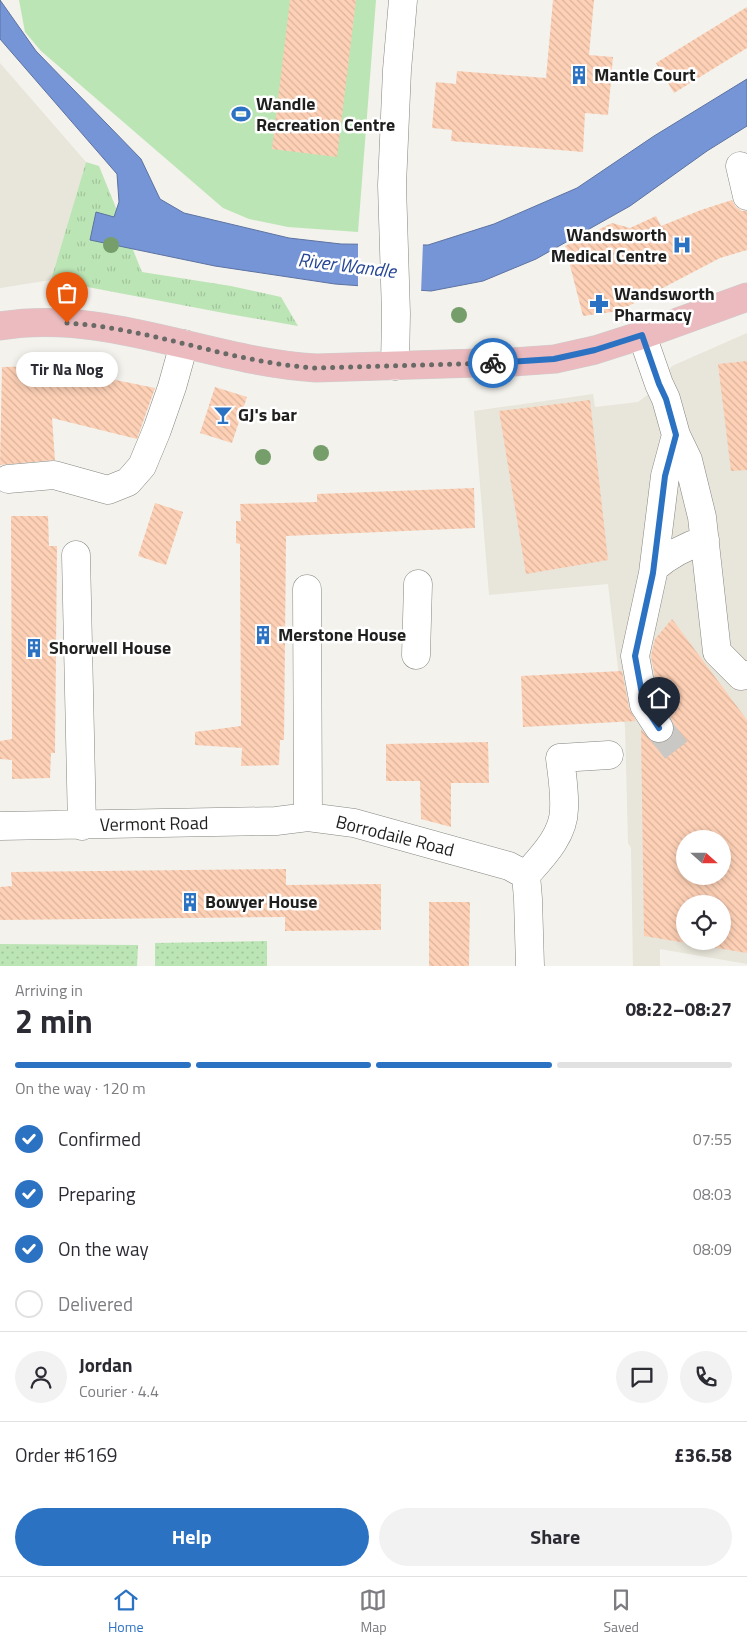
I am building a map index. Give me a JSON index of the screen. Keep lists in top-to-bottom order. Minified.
{"streets":{"street":["Vermont Road","Borrodaile Road"]},"crossings":[["Vermont Road","Borrodaile Road"]],"water":["River Wandle"],"places":{"building":["Mantle Court","Merstone House","Shorwell House","Bowyer House"],"sports":["Wandle Recreation Centre"],"hospital":["Wandsworth Medical Centre"],"pharmacy":["Wandsworth Pharmacy"],"other":["Tir Na Nog"],"bar":["GJ's bar"]},"north":"right","page":{"bubble":"Tir Na Nog","heading":["2 min","Arriving in","08:22–08:27"],"panel":["Jordan","Courier · 4.4","Order #6169","£36.58"],"bar":"On the way · 120 m","list":[["Confirmed","07:55"],["Preparing","08:03"],["On the way","08:09"],"Delivered"],"buttons":["Help","Share"],"tabs":["Home","Map","Saved"]}}
